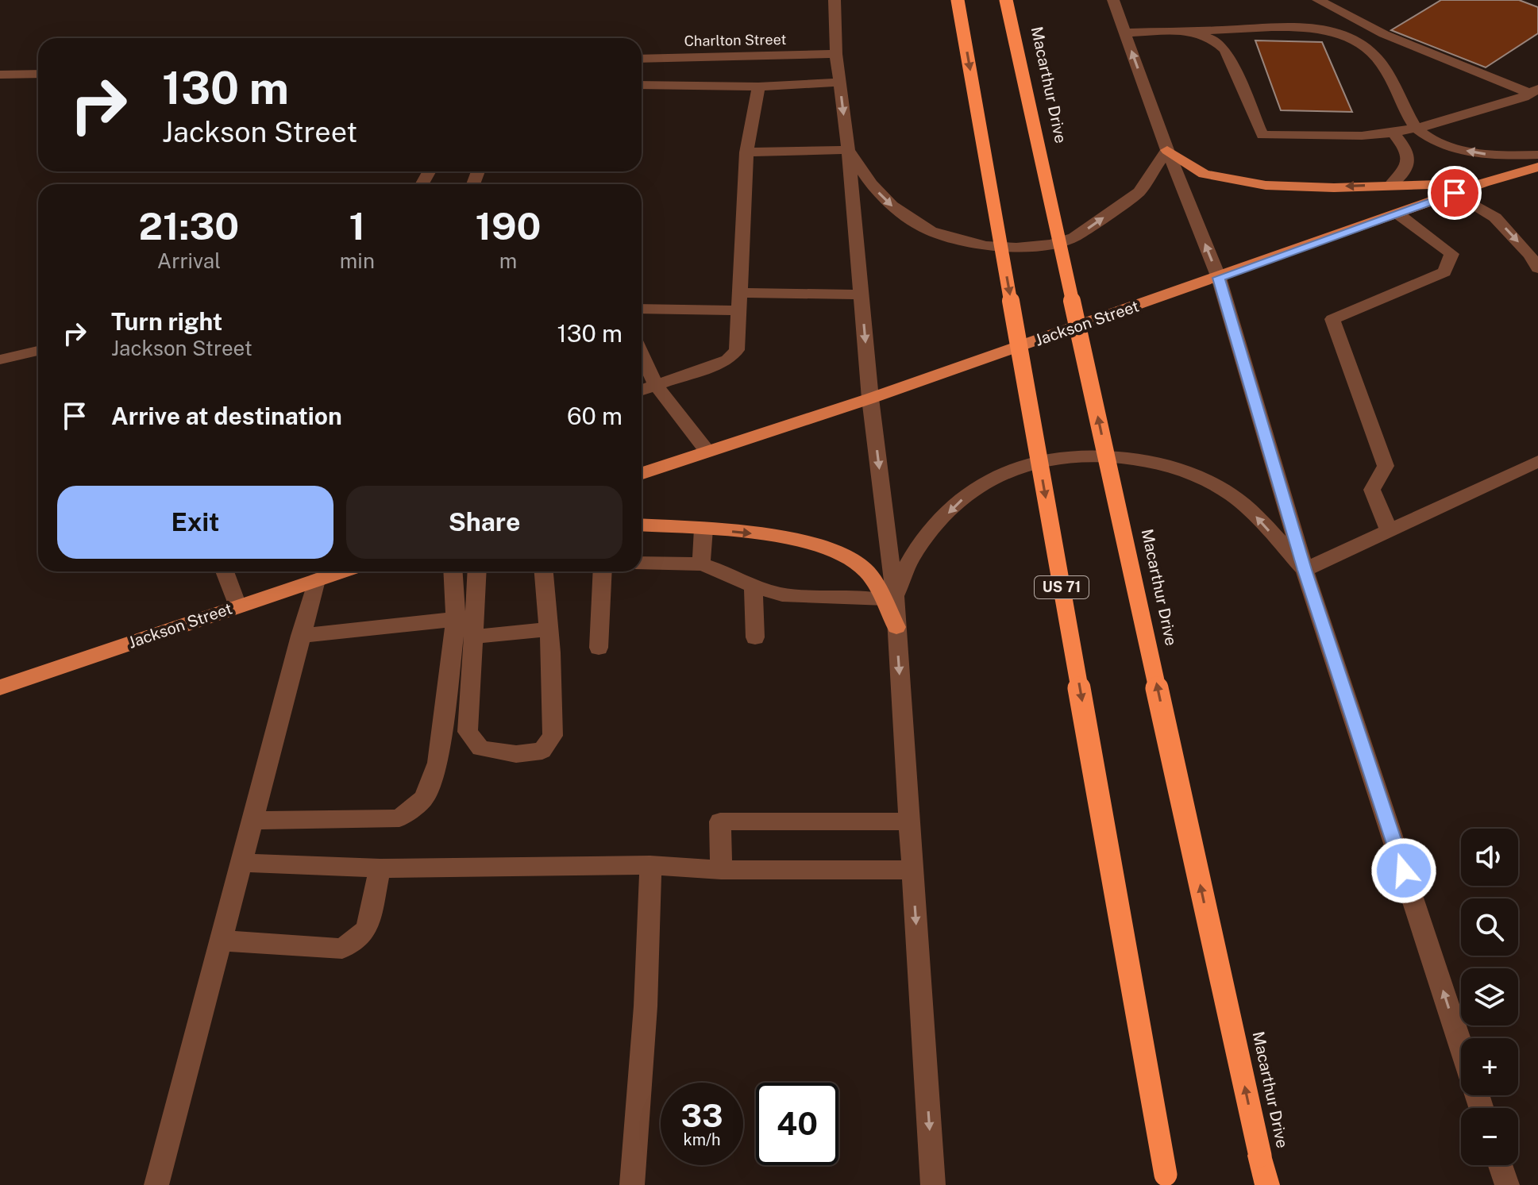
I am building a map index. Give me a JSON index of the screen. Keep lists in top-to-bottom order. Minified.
{"streets":{"highway":["Macarthur Drive","US 71"],"main road":["Jackson Street"],"street":["Charlton Street"]},"page":{"turn":["130 m","Jackson Street"],"eta":["21:30","Arrival","1","min","190","m"],"list":[{"name":"Turn right","note":"Jackson Street","value":"130 m"},{"name":"Arrive at destination","value":"60 m"}],"buttons":["Exit","Share"],"map_buttons":["+","−"],"speed":"33 km/h","limit":"40"}}
